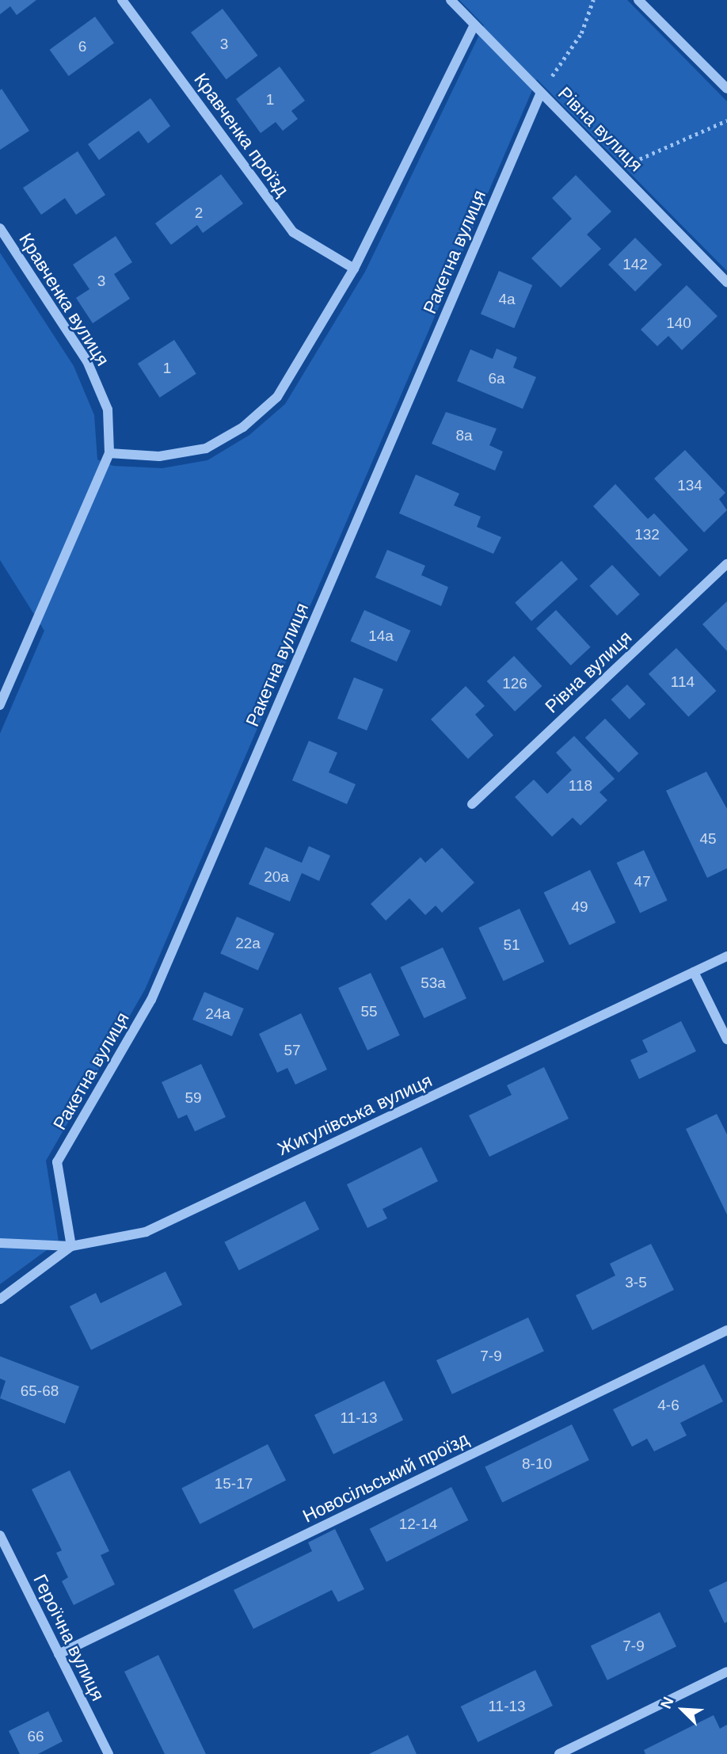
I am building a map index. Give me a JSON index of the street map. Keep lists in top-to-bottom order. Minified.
{"streets":{"street":["Рівна вулиця","Кравченка проїзд","Ракетна вулиця","Кравченка вулиця","Жигулівська вулиця","Новосільський проїзд","Героїчна вулиця"]},"crossings":[["Рівна вулиця","Ракетна вулиця"],["Ракетна вулиця","Жигулівська вулиця"],["Новосільський проїзд","Героїчна вулиця"]],"house_numbers":["3","6","1","2","142","3","4а","140","1","6а","8а","134","132","14а","114","126","118","45","20а","47","49","22а","51","53а","55","24а","57","59","3-5","7-9","65-68","4-6","11-13","8-10","15-17","12-14","7-9","11-13","66"],"north":"top left"}
